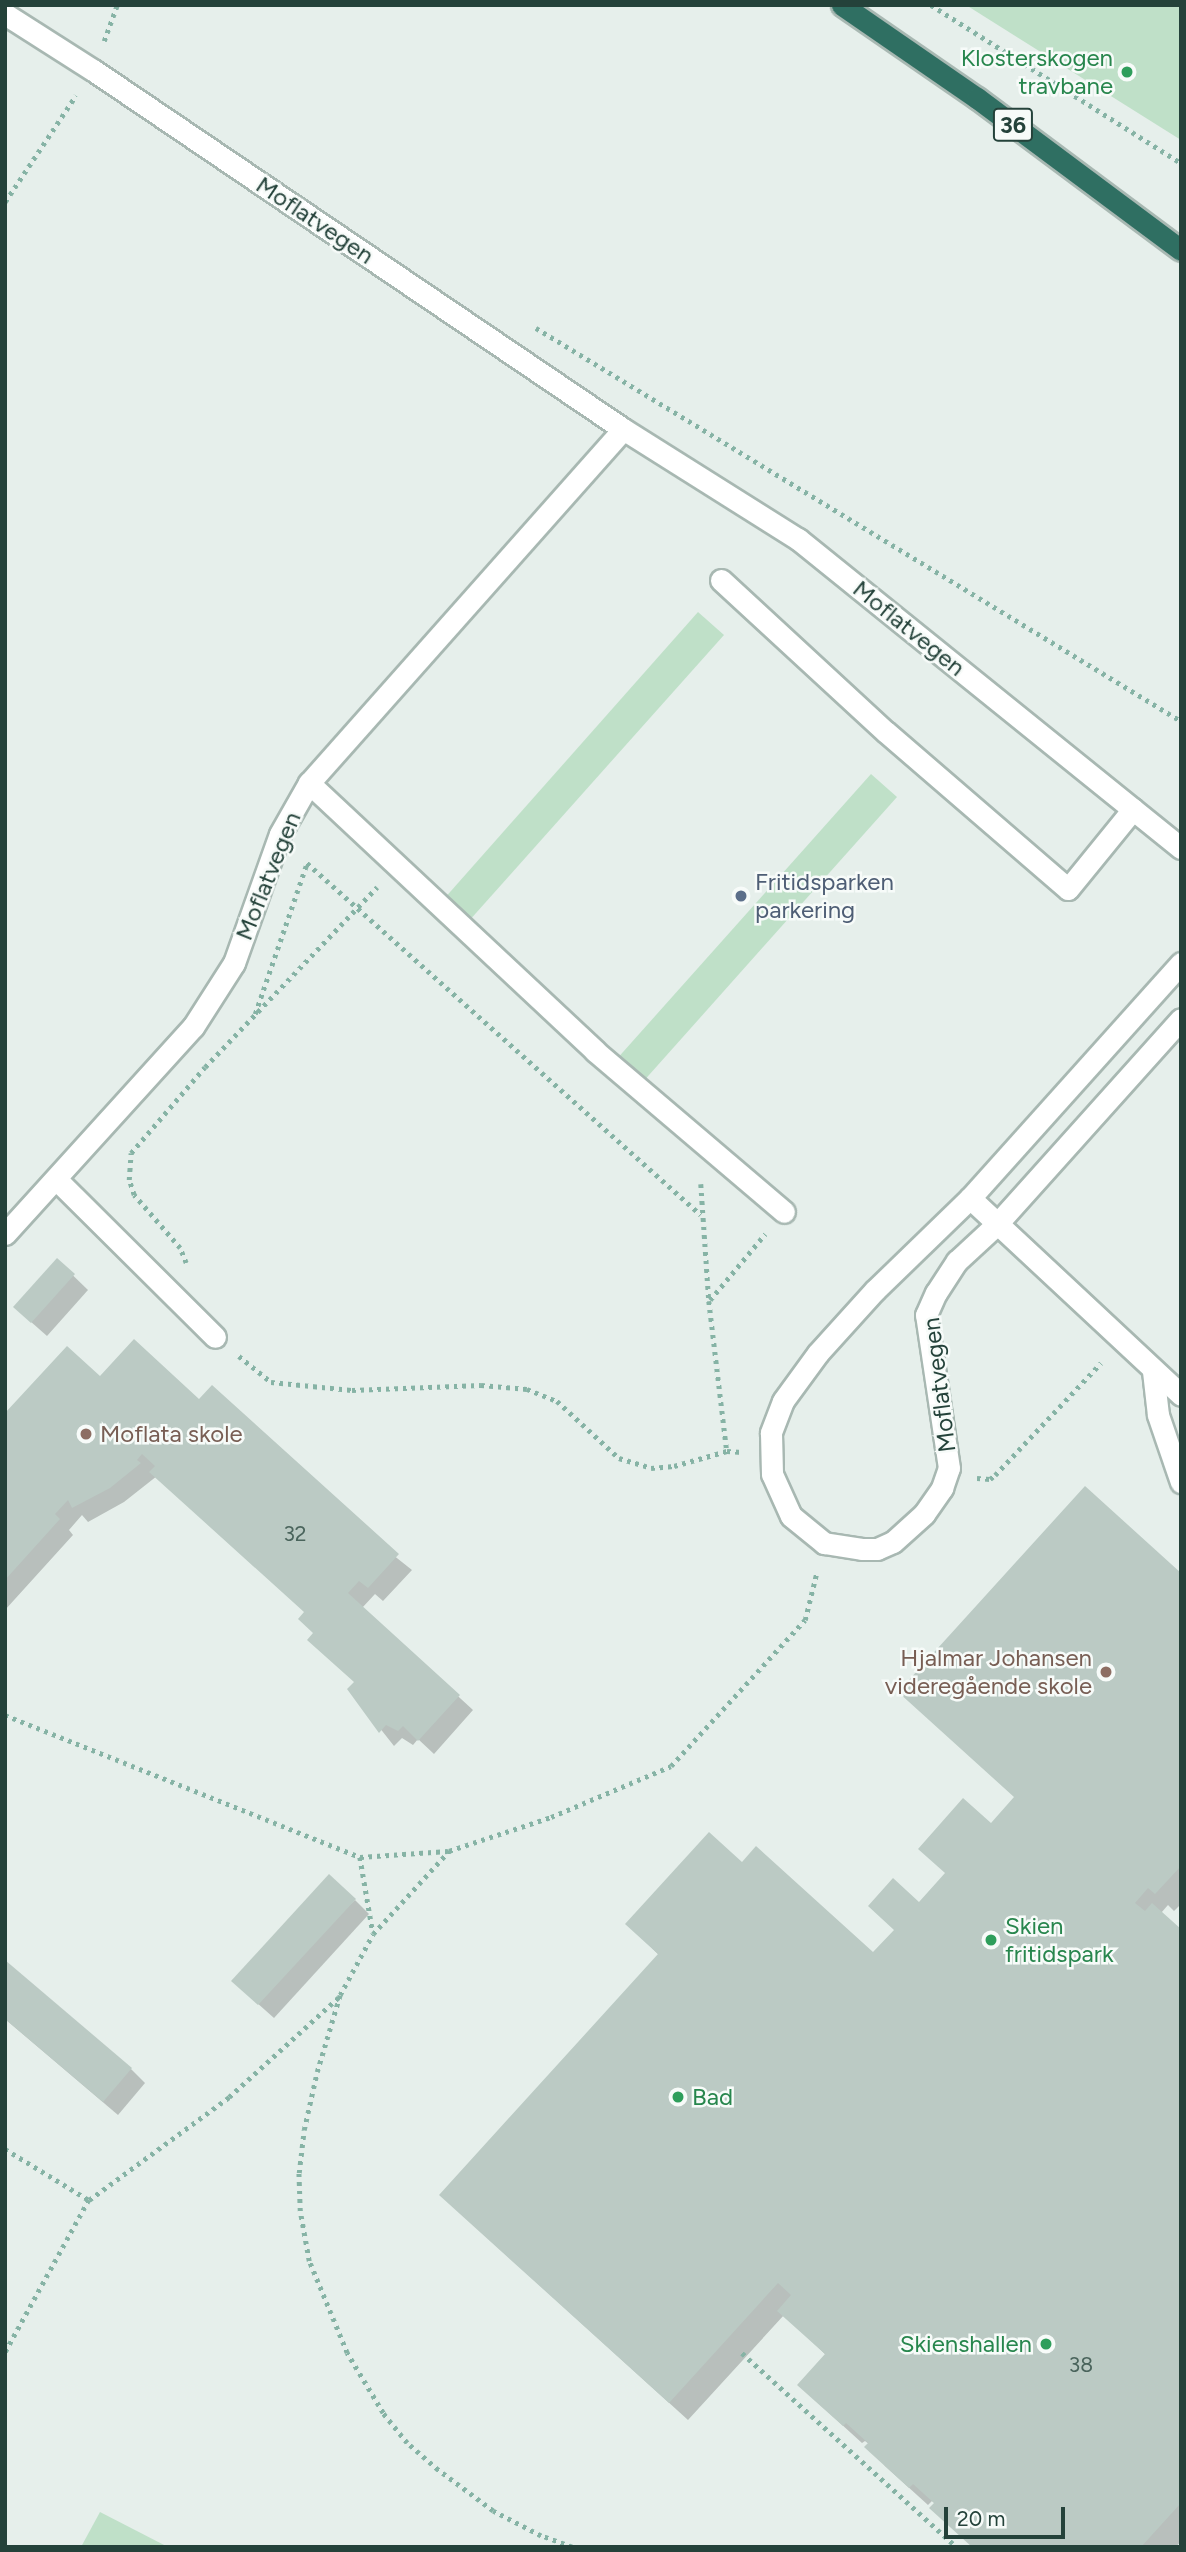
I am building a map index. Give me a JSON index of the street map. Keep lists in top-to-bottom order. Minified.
{"streets":{"highway":["36"],"street":["Moflatvegen"]},"places":["Klosterskogen travbane","Fritidsparken parkering","Moflata skole","Hjalmar Johansen videregående skole","Skien fritidspark","Bad","Skienshallen"],"house_numbers":["32","38"],"scale_bar":"20 m"}
